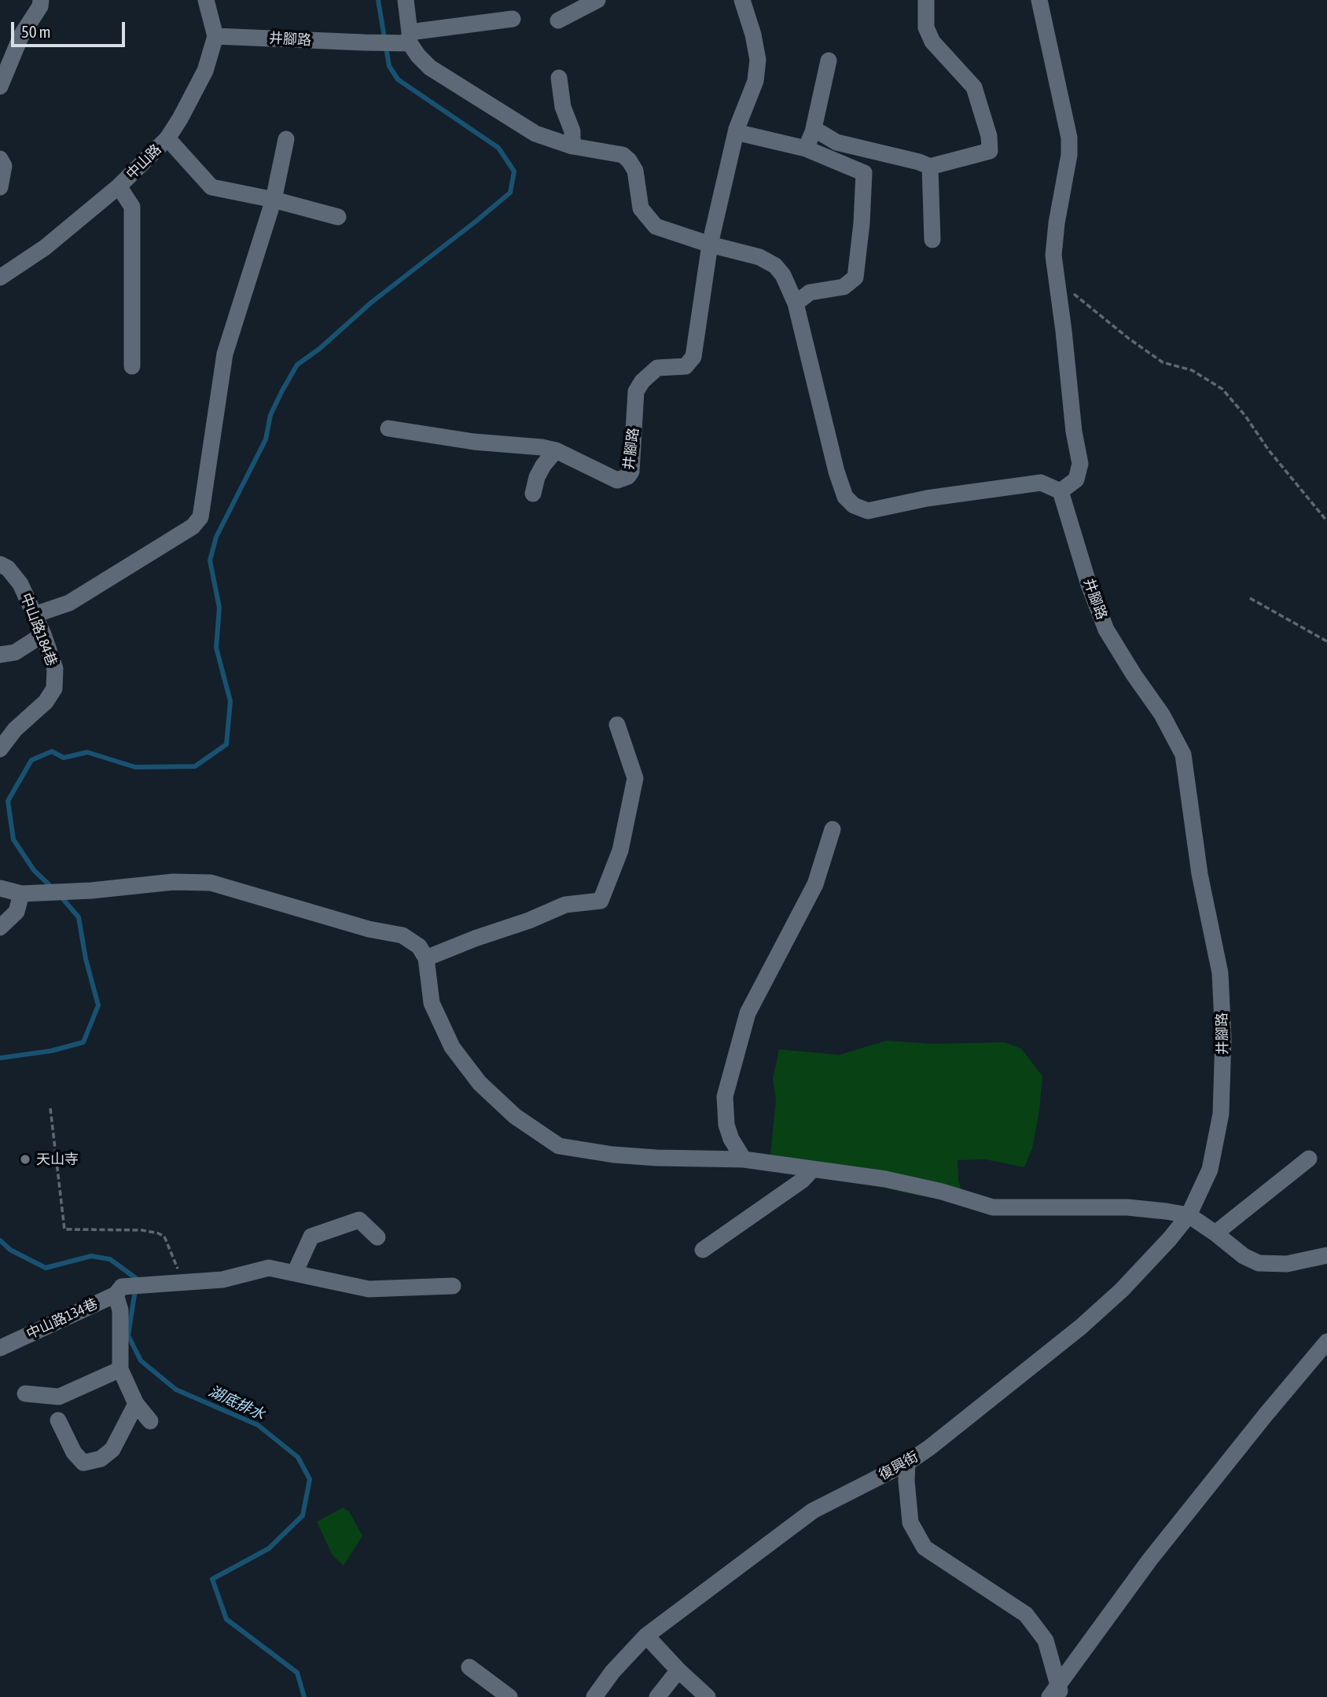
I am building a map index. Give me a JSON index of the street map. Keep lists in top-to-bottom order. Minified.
{"streets":{"street":["井腳路","中山路","中山路184巷","中山路134巷","復興街"]},"crossings":[["井腳路","中山路"],["井腳路","復興街"]],"water":["湖底排水"],"places":["天山寺"],"scale_bar":"50 m"}
